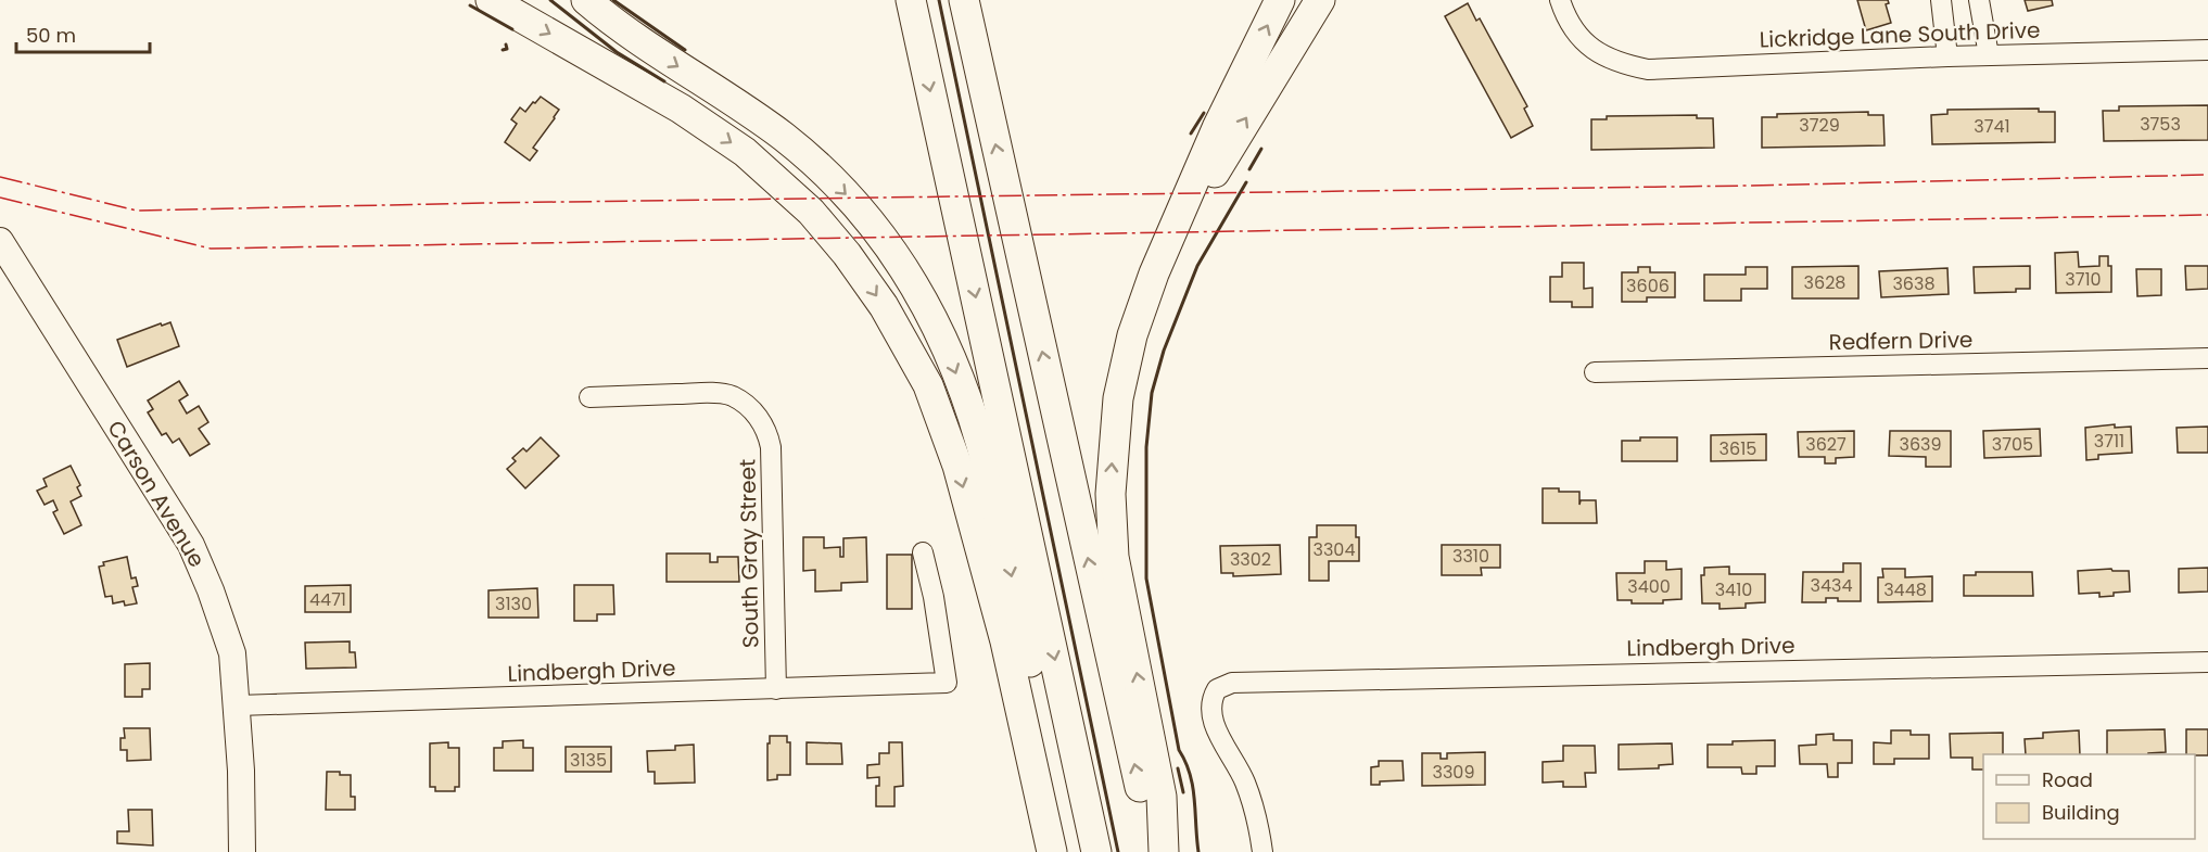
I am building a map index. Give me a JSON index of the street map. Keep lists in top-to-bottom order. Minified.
{"streets":{"main road":["Carson Avenue"],"street":["Lickridge Lane South Drive","Redfern Drive","South Gray Street","Lindbergh Drive"]},"crossings":[["Carson Avenue","Lindbergh Drive"],["South Gray Street","Lindbergh Drive"]],"house_numbers":["3753","3729","3741","3710","3628","3638","3606","3711","3627","3639","3705","3615","3304","3310","3302","3434","3400","3410","3448","4471","3130","3135","3309"],"legend":["Road","Building"],"scale_bar":"50 m"}
